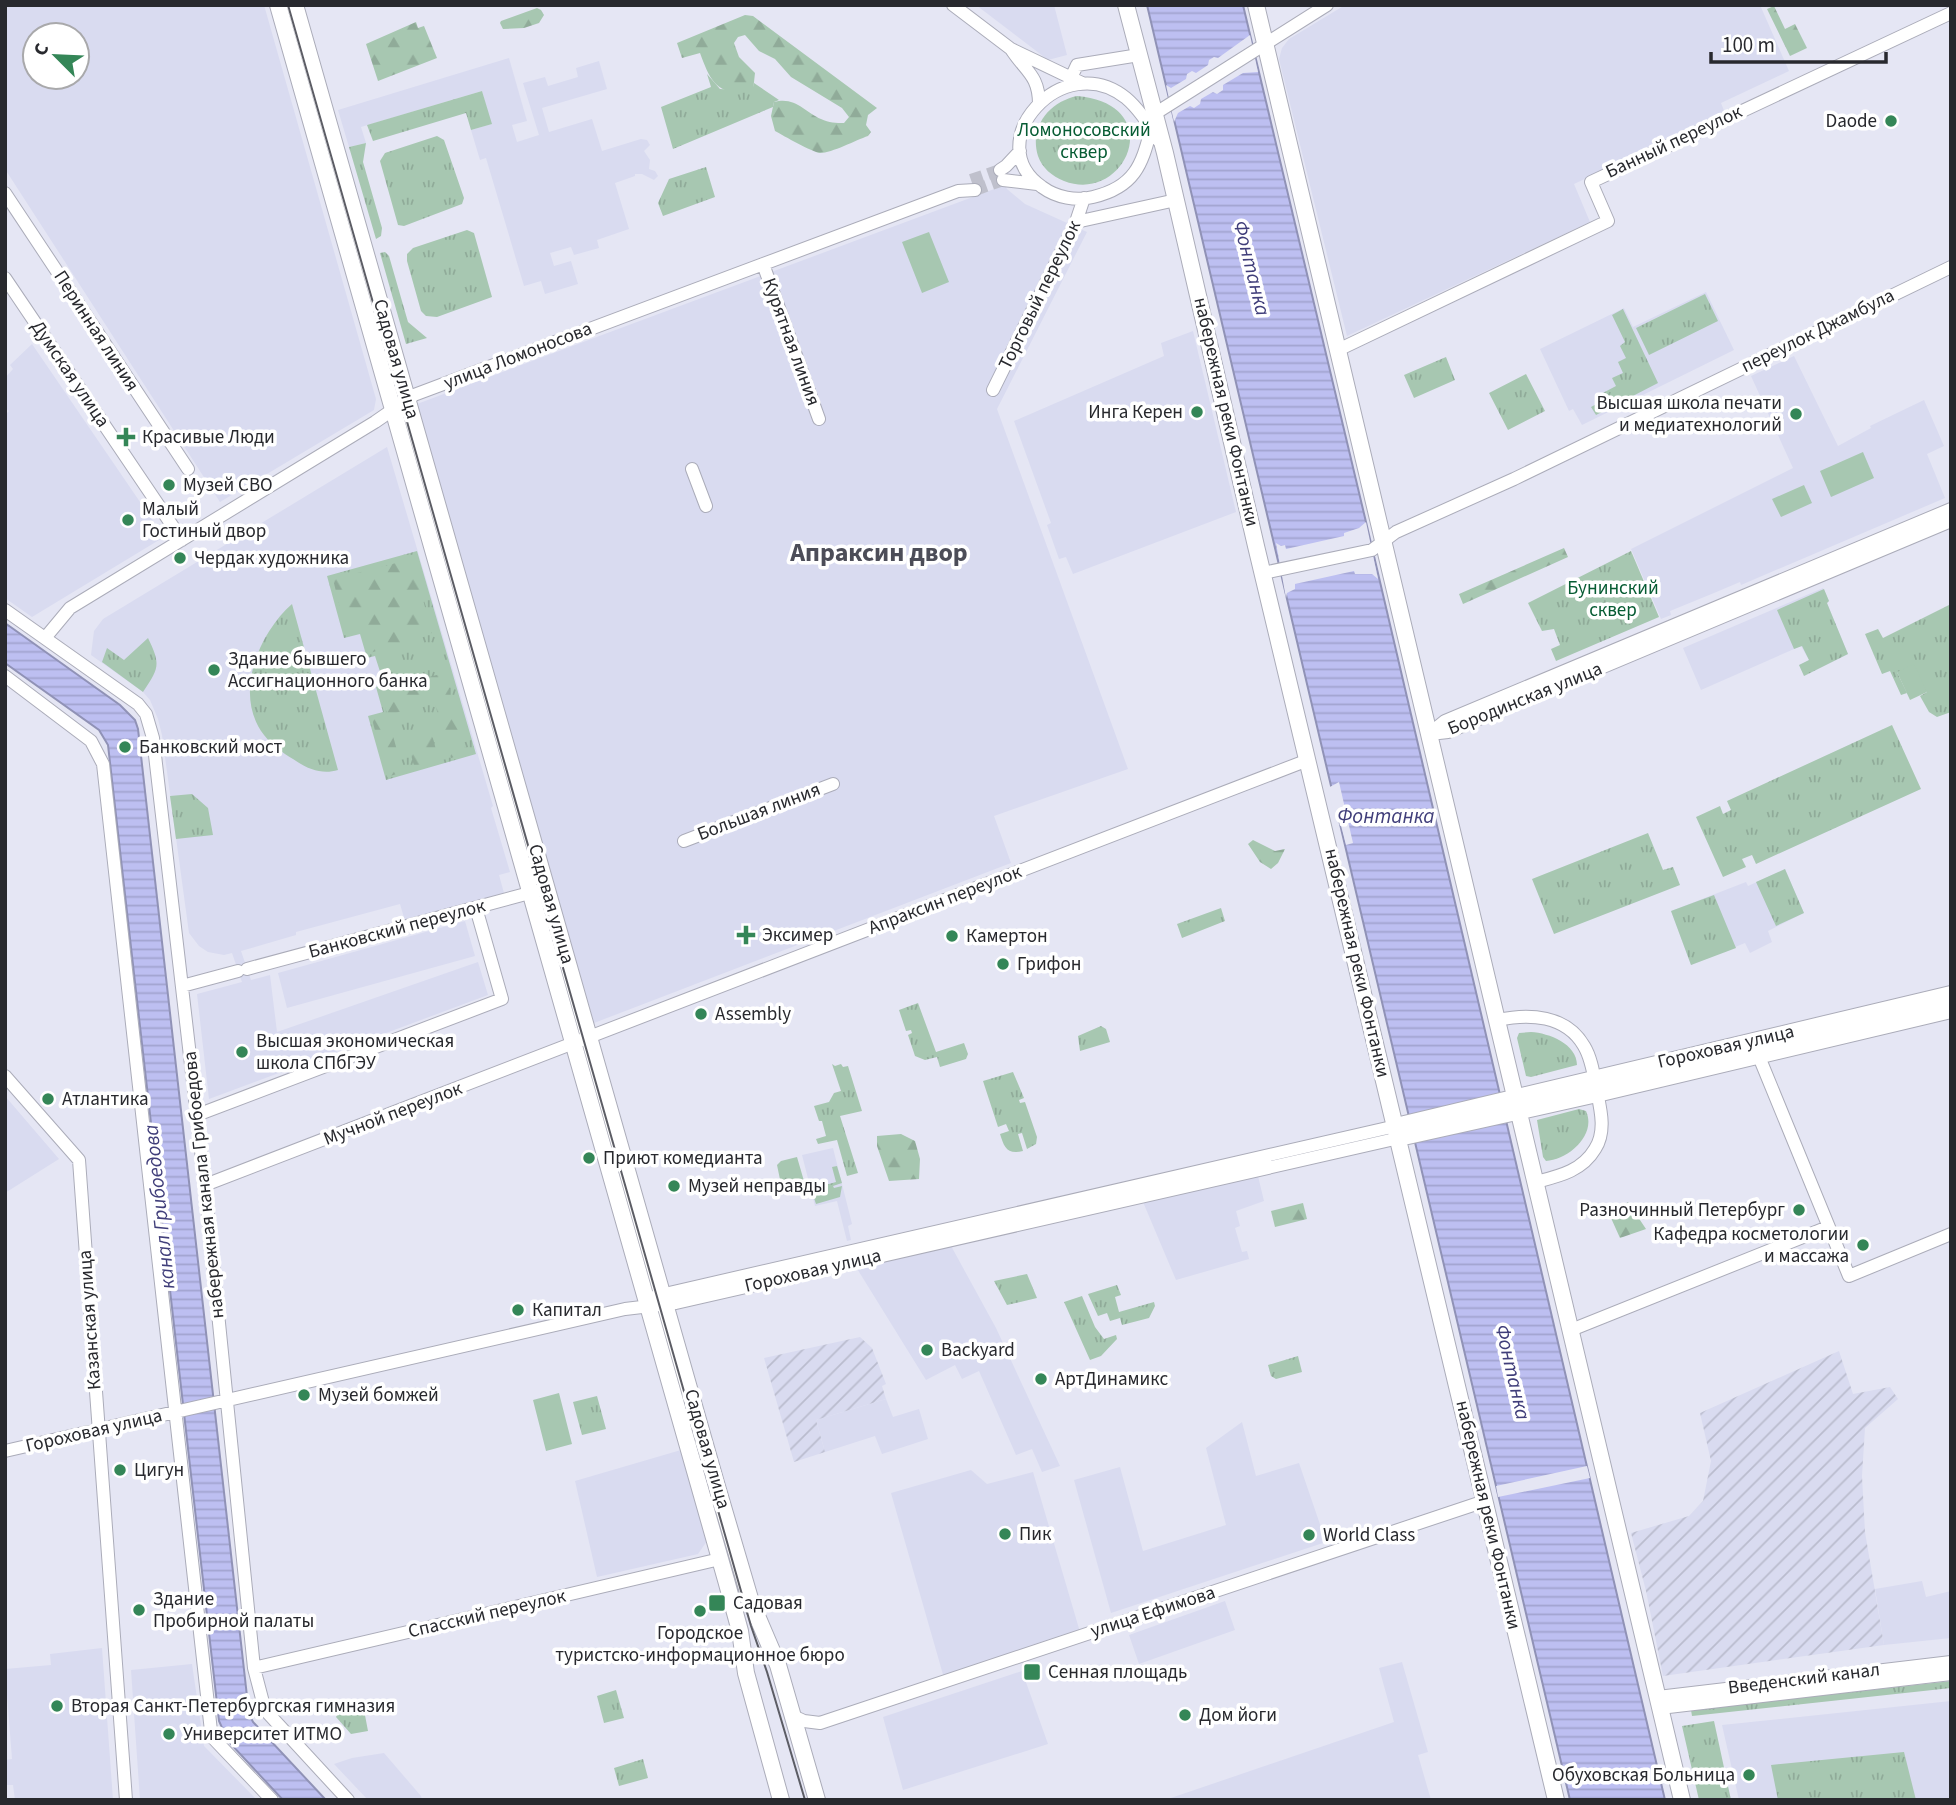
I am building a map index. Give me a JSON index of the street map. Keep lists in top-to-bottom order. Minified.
{"streets":{"main road":["Садовая улица","набережная реки Фонтанки","Гороховая улица"],"street":["Банный переулок","Торговый переулок","Перинная линия","переулок Джамбула","Курятная линия","улица Ломоносова","Думская улица","Бородинская улица","Большая линия","Апраксин переулок","Банковский переулок","Мучной переулок","набережная канала Грибоедова","Казанская улица","улица Ефимова","Спасский переулок","Введенский канал"]},"crossings":[["Торговый переулок","набережная реки Фонтанки"],["переулок Джамбула","набережная реки Фонтанки"],["Курятная линия","улица Ломоносова"],["улица Ломоносова","Садовая улица"],["улица Ломоносова","Думская улица"],["улица Ломоносова","набережная канала Грибоедова"],["Садовая улица","Апраксин переулок"],["Садовая улица","Банковский переулок"],["Садовая улица","Гороховая улица"],["Садовая улица","Мучной переулок"],["Садовая улица","Спасский переулок"],["набережная реки Фонтанки","Апраксин переулок"],["набережная реки Фонтанки","Гороховая улица"],["набережная реки Фонтанки","улица Ефимова"],["Апраксин переулок","Мучной переулок"],["Банковский переулок","набережная канала Грибоедова"],["Гороховая улица","набережная канала Грибоедова"],["Гороховая улица","Казанская улица"],["Мучной переулок","набережная канала Грибоедова"],["набережная канала Грибоедова","Спасский переулок"]],"districts":["Апраксин двор"],"water":["Фонтанка","канал Грибоедова"],"parks":["Ломоносовский сквер","Бунинский сквер"],"places":{"other":["Daode","Инга Керен","Высшая школа печати и медиатехнологий","Музей СВО","Малый Гостиный двор","Чердак художника","Здание бывшего Ассигнационного банка","Банковский мост","Камертон","Грифон","Assembly","Высшая экономическая школа СПбГЭУ","Атлантика","Приют комедианта","Музей неправды","Разночинный Петербург","Кафедра косметологии и массажа","Капитал","Backyard","АртДинамикс","Музей бомжей","Цигун","Пик","World Class","Здание Пробирной палаты","Городское туристско-информационное бюро","Вторая Санкт-Петербургская гимназия","Дом йоги","Университет ИТМО","Обуховская Больница"],"health":["Красивые Люди","Эксимер"],"transit":["Садовая","Сенная площадь"]},"scale_bar":"100 m","north":"top left"}
